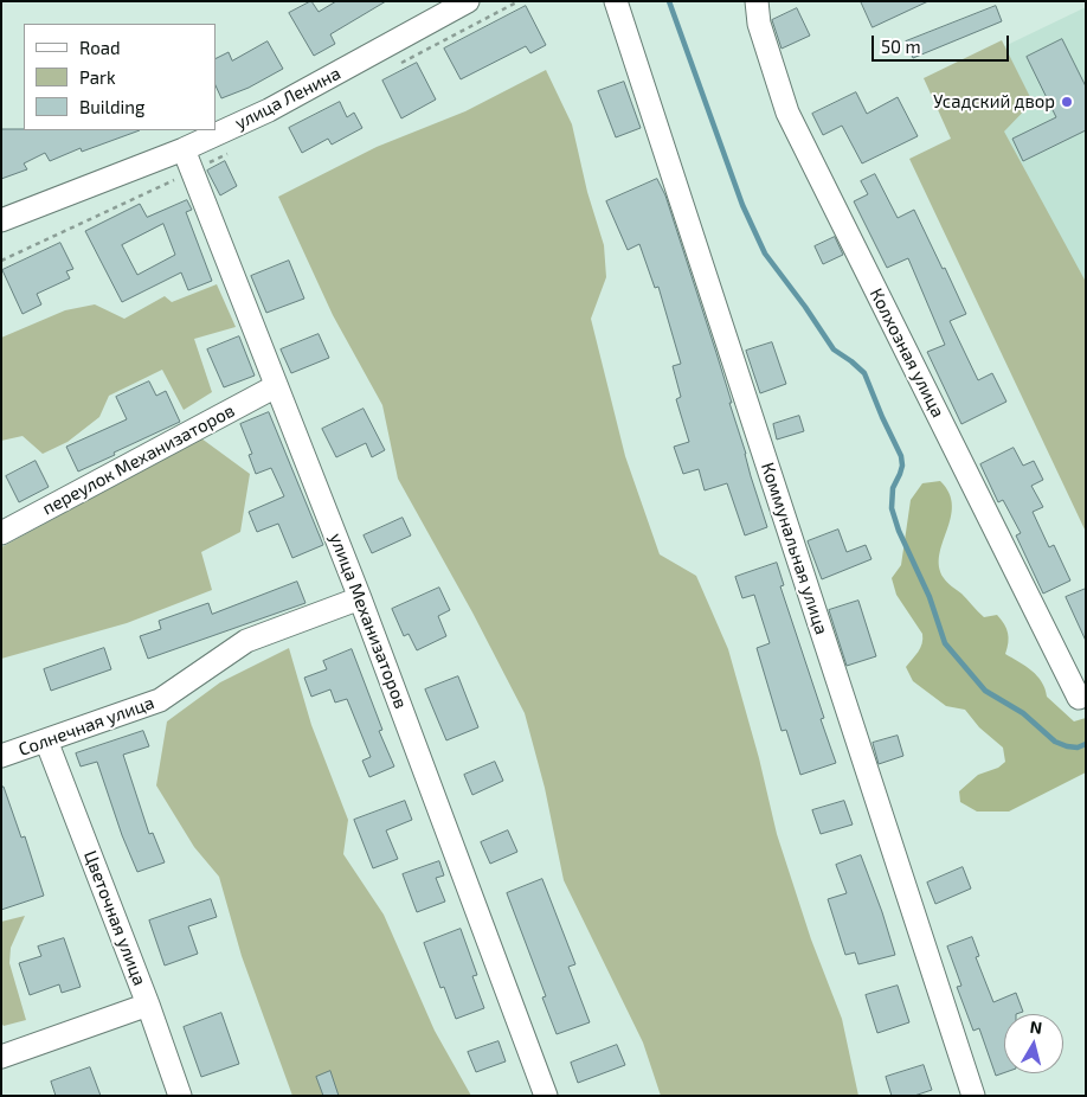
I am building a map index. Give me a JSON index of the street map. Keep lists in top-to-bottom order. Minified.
{"streets":{"street":["улица Ленина","Колхозная улица","переулок Механизаторов","Коммунальная улица","улица Механизаторов","Солнечная улица","Цветочная улица"]},"crossings":[["улица Ленина","улица Механизаторов"],["переулок Механизаторов","улица Механизаторов"],["улица Механизаторов","Солнечная улица"],["Солнечная улица","Цветочная улица"]],"places":["Усадский двор"],"legend":["Road","Park","Building"],"scale_bar":"50 m","north":"top"}
